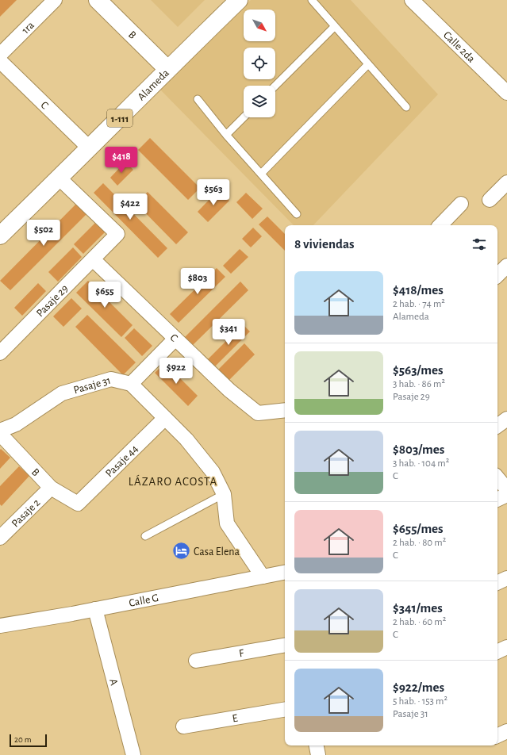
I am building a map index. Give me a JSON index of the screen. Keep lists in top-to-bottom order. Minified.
{"streets":{"main road":["B","Alameda","1-111"],"street":["1ra","Calle 2da","C","Pasaje 29","Pasaje 31","Pasaje 44","Pasaje 2","Calle G","F","A","E"]},"crossings":[["B","Alameda"],["B","Pasaje 44"],["B","Pasaje 2"],["Alameda","C"],["Alameda","Pasaje 29"],["C","Pasaje 29"],["Calle G","A"]],"districts":["LÁZARO ACOSTA"],"places":{"hotel":["Casa Elena"]},"scale_bar":"20 m","north":"bottom right","page":{"price":["$418","$563","$422","$502","$803","$655","$341","$922"],"heading":"8 viviendas","list":[{"name":"$418/mes","note":"2 hab. · 74 m² · Alameda"},{"name":"$563/mes","note":"3 hab. · 86 m² · Pasaje 29"},{"name":"$803/mes","note":"3 hab. · 104 m² · C"},{"name":"$655/mes","note":"2 hab. · 80 m² · C"},{"name":"$341/mes","note":"2 hab. · 60 m² · C"},{"name":"$922/mes","note":"5 hab. · 153 m² · Pasaje 31"}],"scale":"20 m"}}
